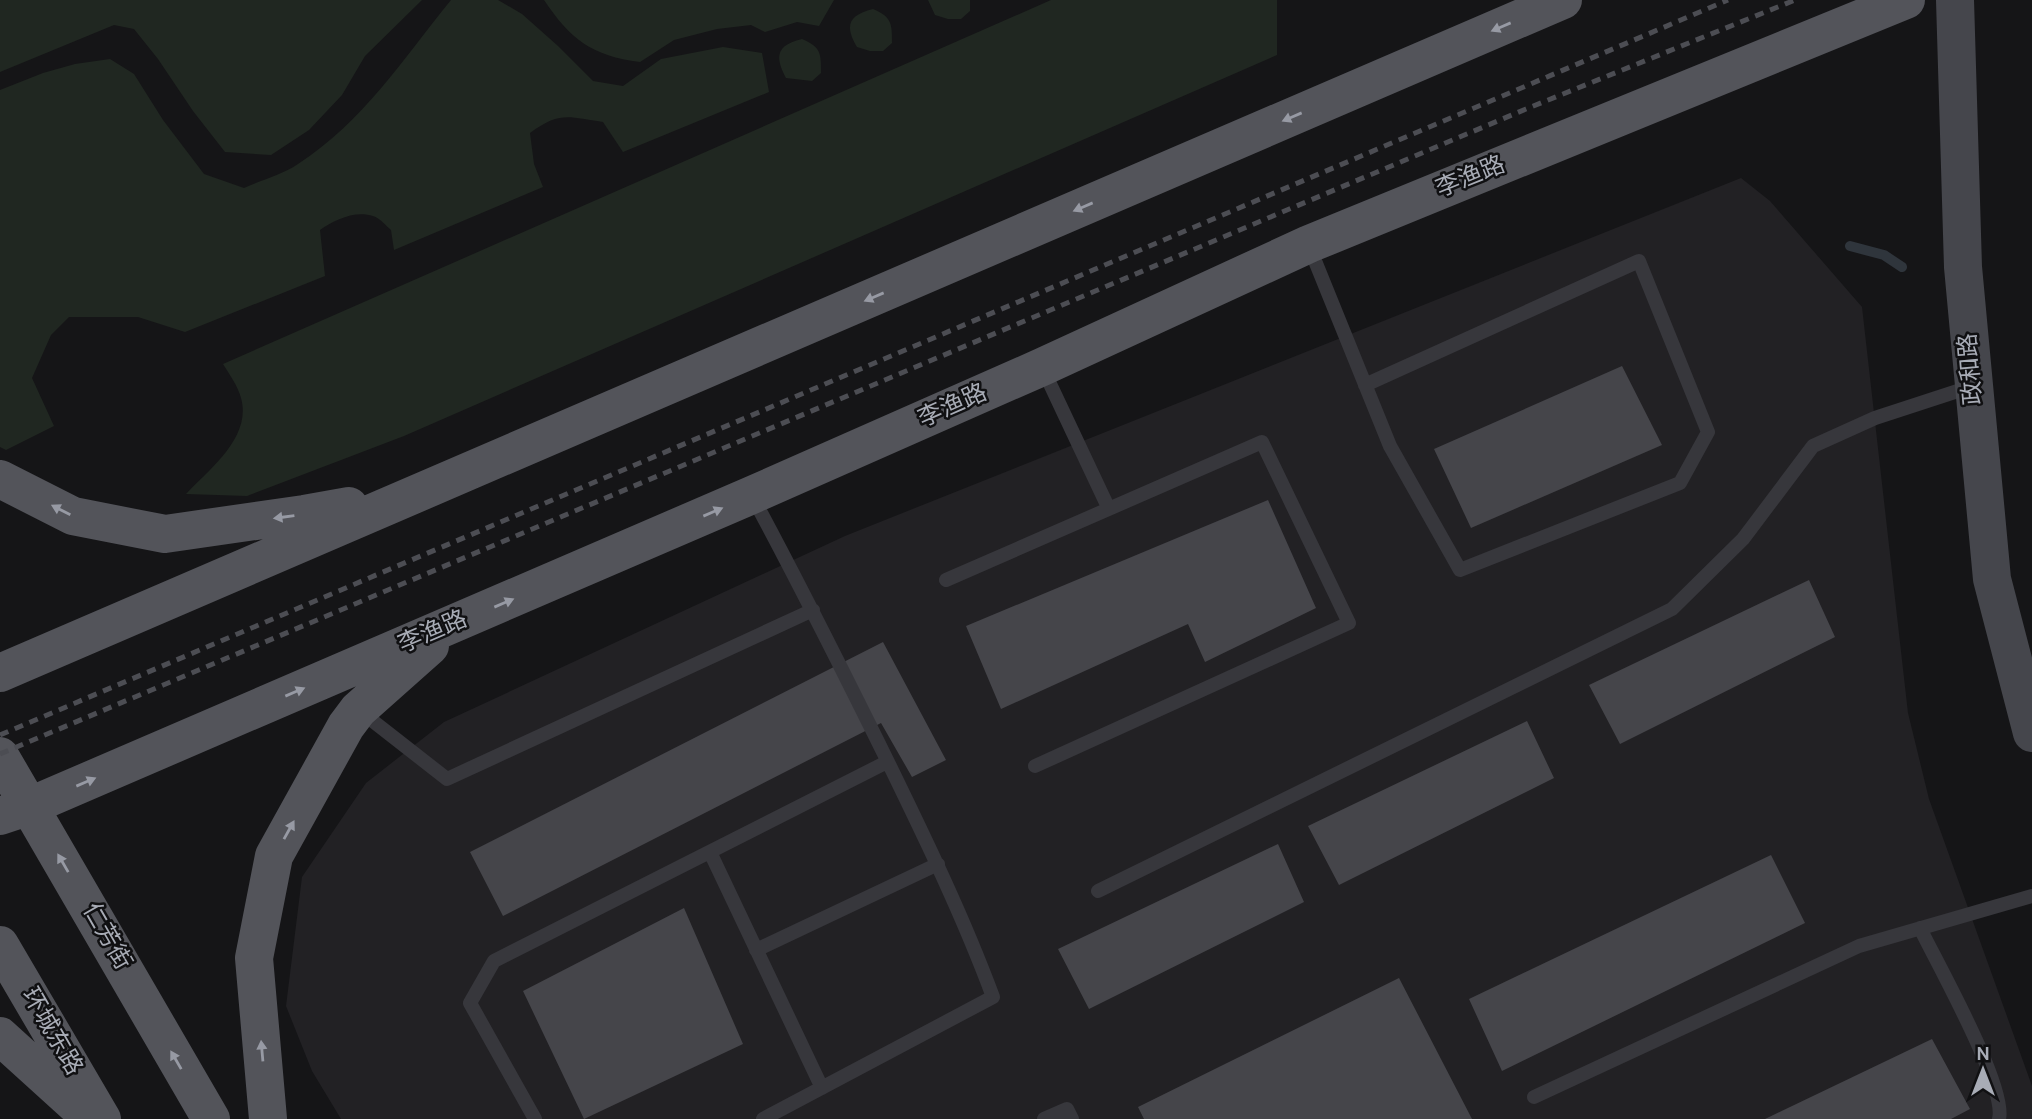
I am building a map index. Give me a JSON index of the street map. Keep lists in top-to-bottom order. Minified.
{"streets":{"main road":["李渔路","仁芳街","环城东路"],"street":["政和路"]},"crossings":[["李渔路","仁芳街"]],"north":"top"}
